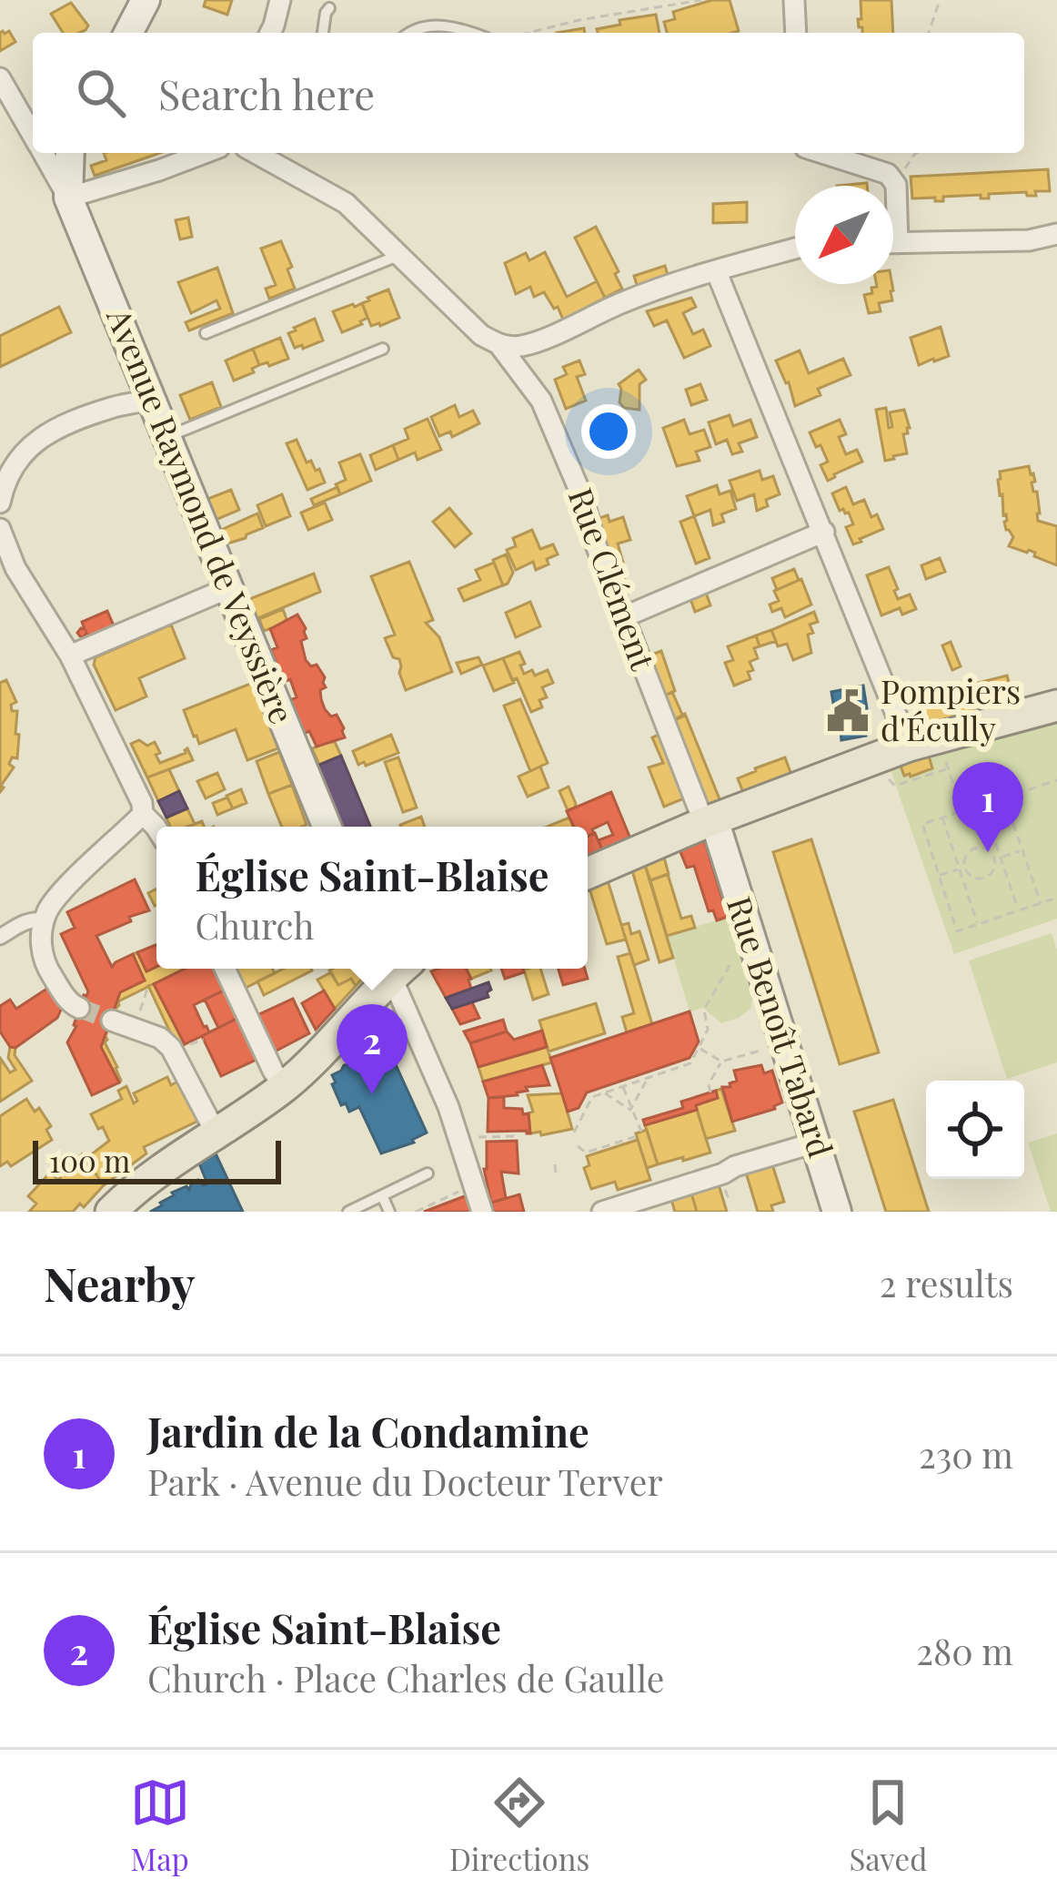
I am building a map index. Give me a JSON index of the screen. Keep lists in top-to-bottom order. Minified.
{"streets":{"main road":["Avenue Raymond de Veyssière","Rue Benoît Tabard"],"street":["Rue Clément"]},"crossings":[["Rue Clément","Rue Benoît Tabard"]],"places":{"public building":["Pompiers d'Écully"]},"scale_bar":"100 m","north":"bottom left","page":{"search":"Search here","pins":["1","2"],"popup":["Église Saint-Blaise","Church"],"scale":"100 m","heading":["Nearby","2 results"],"list":[{"mark":"1","name":"Jardin de la Condamine","note":"Park · Avenue du Docteur Terver","value":"230 m"},{"mark":"2","name":"Église Saint-Blaise","note":"Church · Place Charles de Gaulle","value":"280 m"}],"nav":["Map","Directions","Saved"]}}
